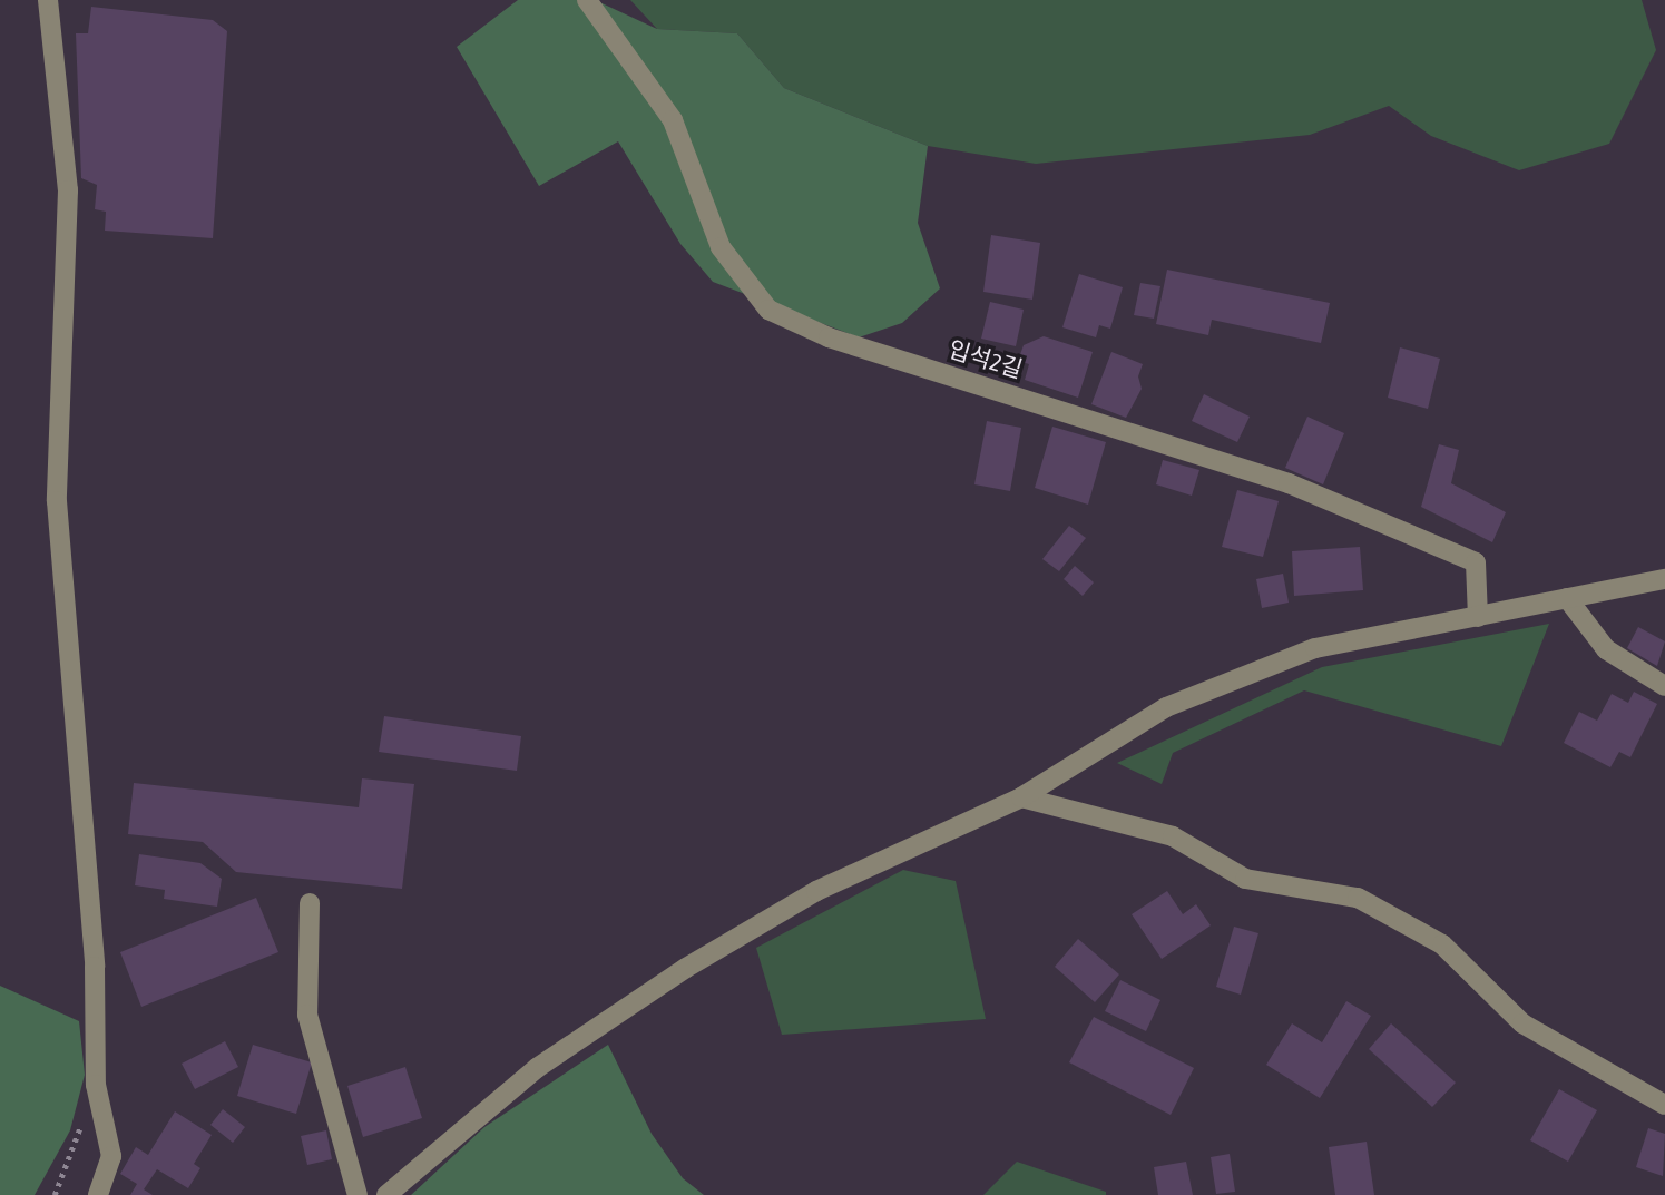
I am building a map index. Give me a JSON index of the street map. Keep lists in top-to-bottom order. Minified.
{"streets":{"street":["입석2길"]}}
